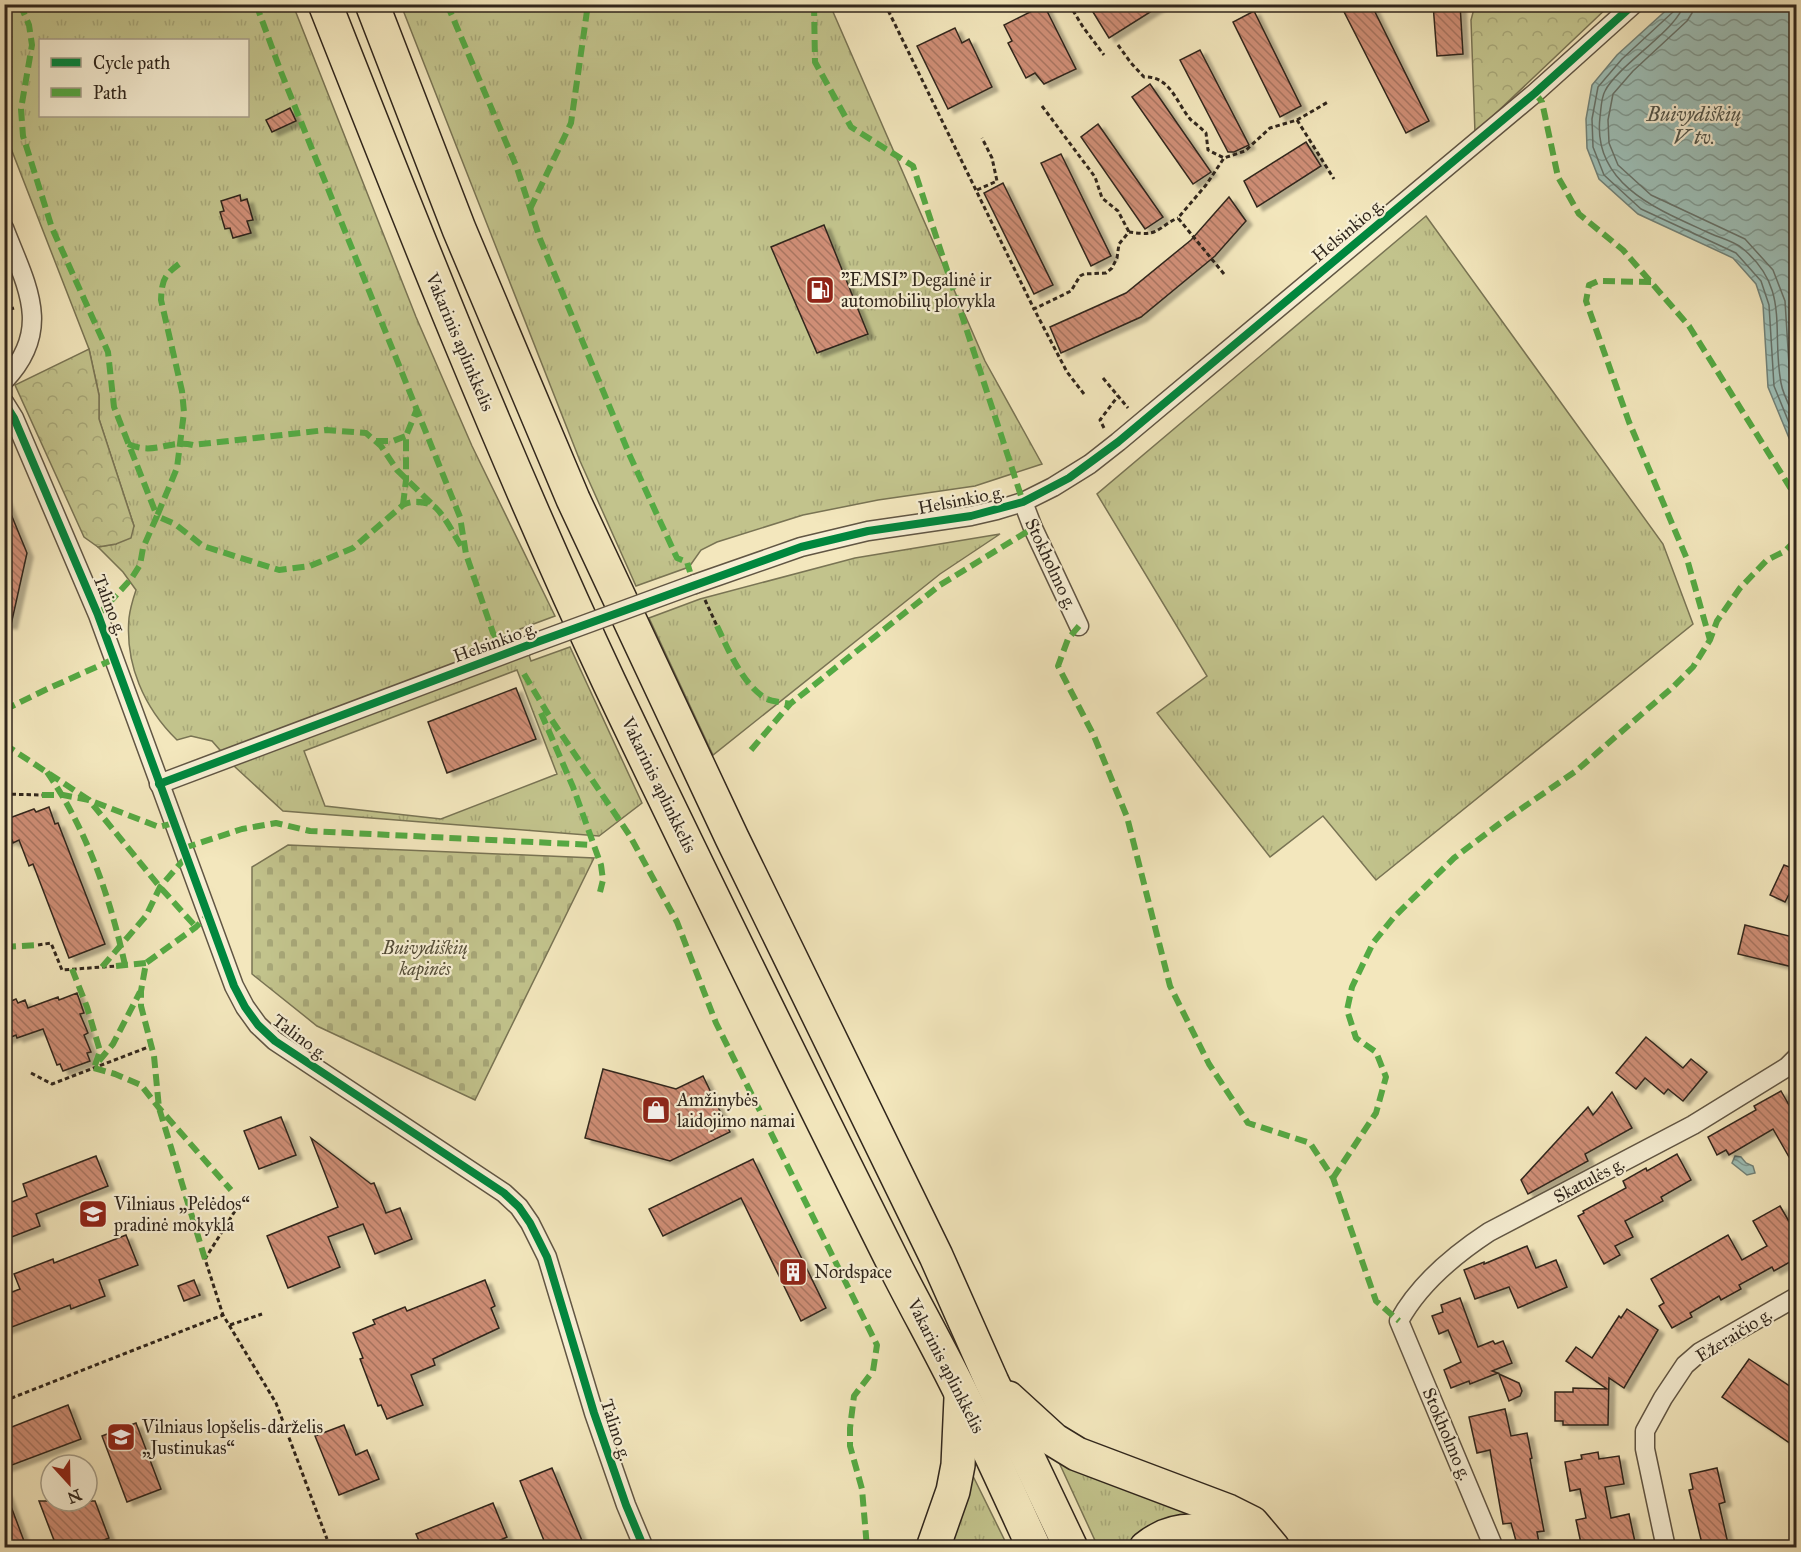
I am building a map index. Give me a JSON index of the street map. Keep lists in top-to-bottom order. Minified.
{"streets":{"highway":["Vakarinis aplinkkelis"],"street":["Helsinkio g.","Stokholmo g.","Talino g.","Skatulės g.","Ežeraičio g."]},"crossings":[["Helsinkio g.","Stokholmo g."],["Helsinkio g.","Talino g."],["Stokholmo g.","Skatulės g."]],"water":["Buivydiškių V tv."],"parks":["Buivydiškių kapinės"],"places":{"fuel station":["\"EMSI\" Degalinė ir automobilių plovykla"],"shop":["Amžinybės laidojimo namai"],"school or university":["Vilniaus „Pelėdos“ pradinė mokykla","Vilniaus lopšelis-darželis „Justinukas“"],"building":["Nordspace"]},"legend":["Cycle path","Path"],"north":"bottom"}
